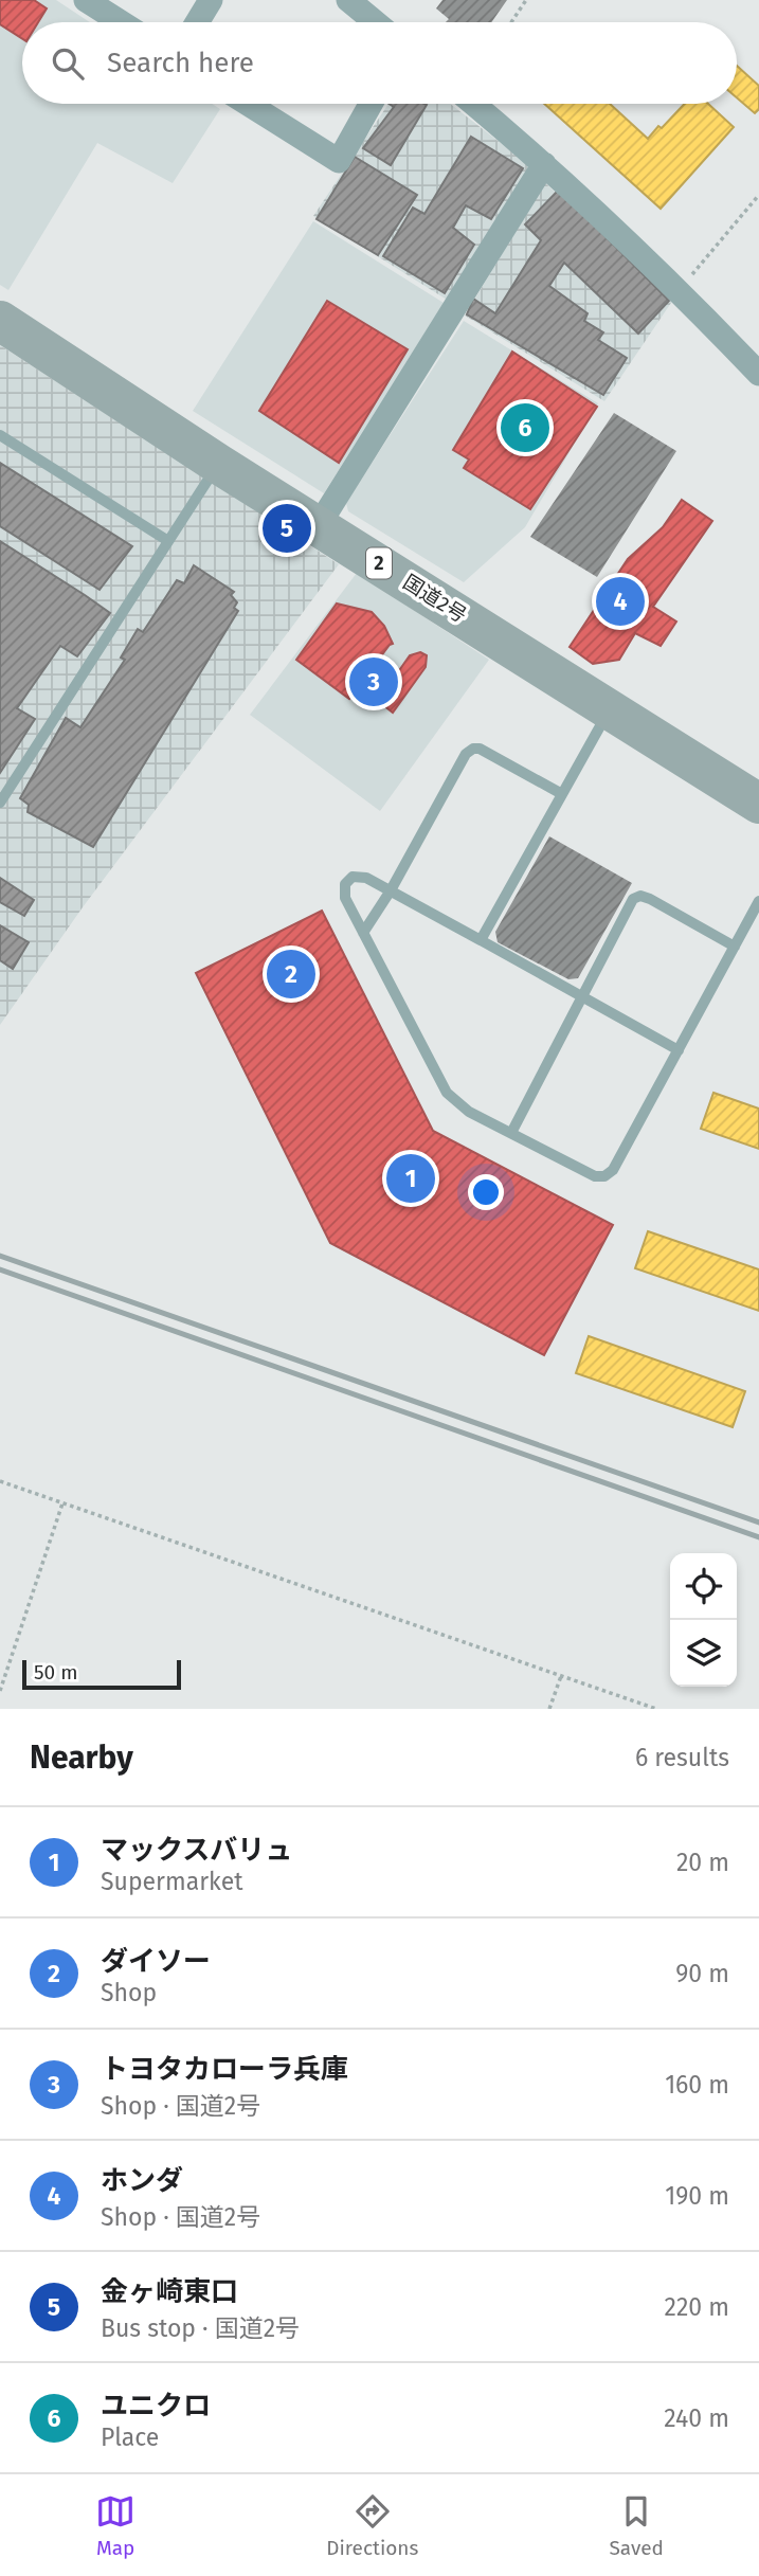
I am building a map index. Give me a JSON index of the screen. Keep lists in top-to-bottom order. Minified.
{"streets":{"highway":["2","国道2号"]},"scale_bar":"50 m","page":{"search":"Search here","pins":["6","5","4","3","2","1"],"scale":"50 m","heading":["Nearby","6 results"],"list":[{"mark":"1","name":"マックスバリュ","note":"Supermarket","value":"20 m"},{"mark":"2","name":"ダイソー","note":"Shop","value":"90 m"},{"mark":"3","name":"トヨタカローラ兵庫","note":"Shop · 国道2号","value":"160 m"},{"mark":"4","name":"ホンダ","note":"Shop · 国道2号","value":"190 m"},{"mark":"5","name":"金ヶ崎東口","note":"Bus stop · 国道2号","value":"220 m"},{"mark":"6","name":"ユニクロ","note":"Place","value":"240 m"}],"nav":["Map","Directions","Saved"]}}
